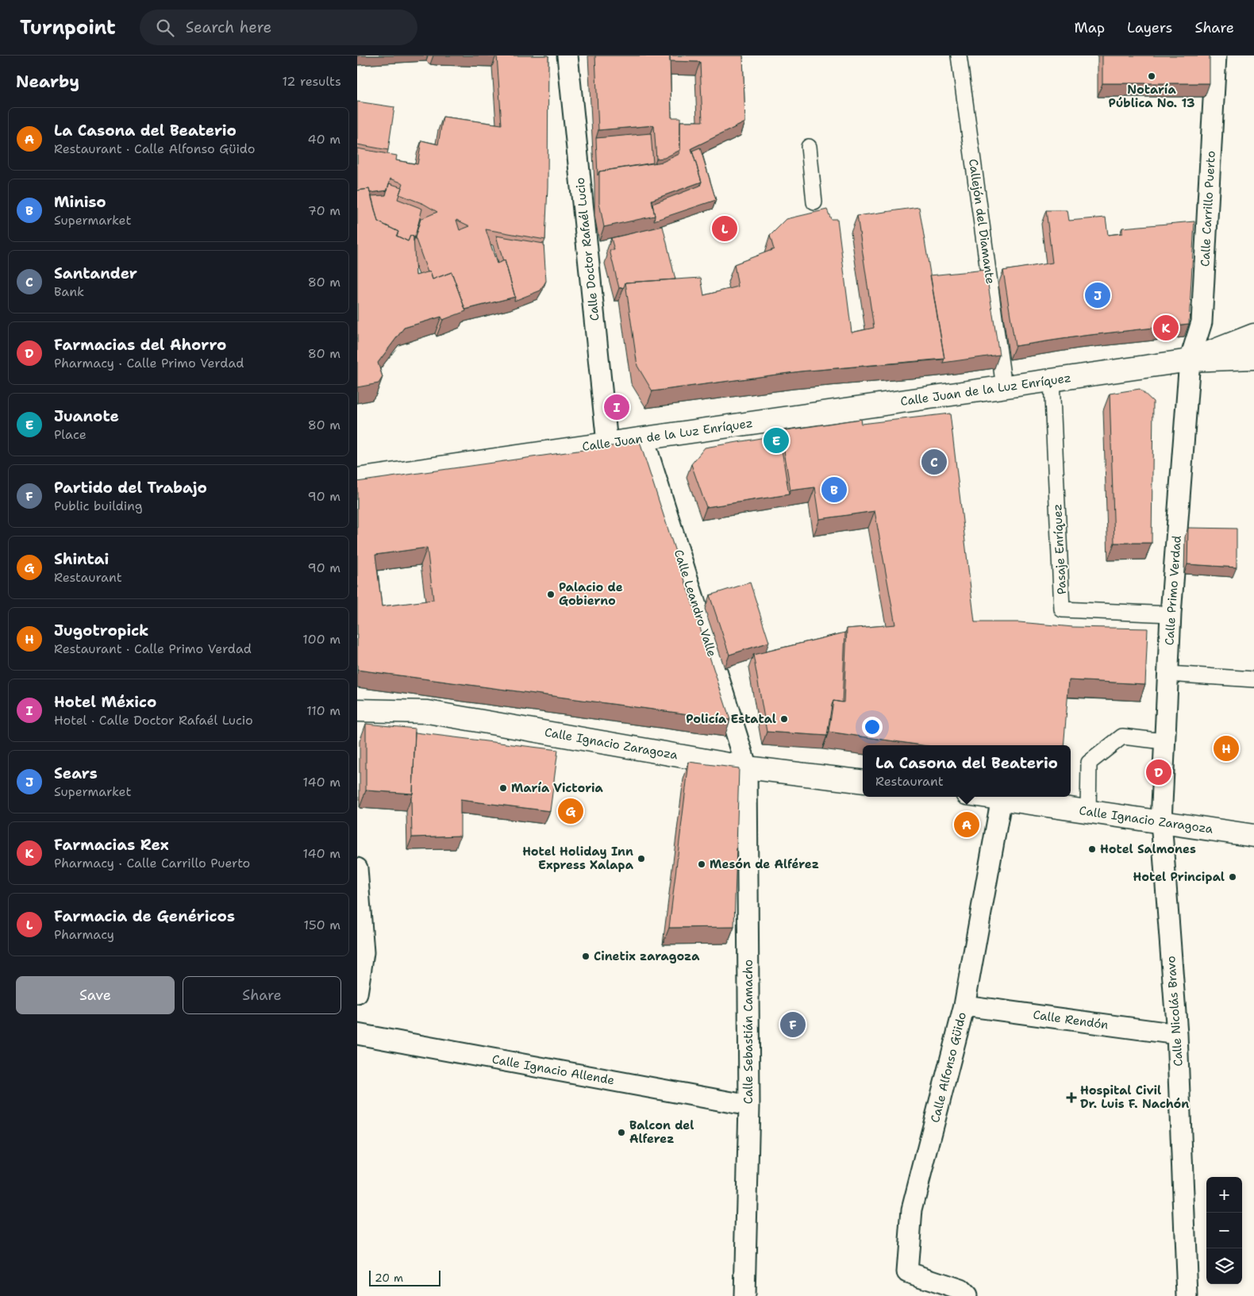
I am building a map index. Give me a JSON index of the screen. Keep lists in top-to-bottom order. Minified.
{"streets":{"main road":["Calle Juan de la Luz Enríquez","Calle Ignacio Zaragoza"],"street":["Calle Carrillo Puerto","Callejón del Diamante","Calle Doctor Rafaél Lucio","Pasaje Enríquez","Calle Primo Verdad","Calle Leandro Valle","Calle Nicolás Bravo","Calle Rendón","Calle Sebastián Camacho","Calle Alfonso Güido","Calle Ignacio Allende"]},"crossings":[["Calle Carrillo Puerto","Calle Juan de la Luz Enríquez"],["Calle Carrillo Puerto","Calle Primo Verdad"],["Callejón del Diamante","Calle Juan de la Luz Enríquez"],["Calle Doctor Rafaél Lucio","Calle Juan de la Luz Enríquez"],["Calle Juan de la Luz Enríquez","Pasaje Enríquez"],["Calle Juan de la Luz Enríquez","Calle Primo Verdad"],["Calle Juan de la Luz Enríquez","Calle Leandro Valle"],["Pasaje Enríquez","Calle Primo Verdad"],["Calle Primo Verdad","Calle Ignacio Zaragoza"],["Calle Primo Verdad","Calle Nicolás Bravo"],["Calle Leandro Valle","Calle Ignacio Zaragoza"],["Calle Leandro Valle","Calle Sebastián Camacho"],["Calle Ignacio Zaragoza","Calle Nicolás Bravo"],["Calle Ignacio Zaragoza","Calle Sebastián Camacho"],["Calle Ignacio Zaragoza","Calle Alfonso Güido"],["Calle Nicolás Bravo","Calle Rendón"],["Calle Rendón","Calle Alfonso Güido"],["Calle Sebastián Camacho","Calle Ignacio Allende"]],"places":{"other":["Notaría Pública No. 13","Palacio de Gobierno","Policía Estatal","María Victoria","Hotel Salmones","Hotel Holiday Inn Express Xalapa","Mesón de Alférez","Hotel Principal","Cinetix zaragoza","Balcon del Alferez"],"health":["Hospital Civil Dr. Luis F. Nachón"]},"scale_bar":"20 m","page":{"header":"Turnpoint","search":"Search here","nav":["Map","Layers","Share"],"heading":["Nearby","12 results"],"list":[{"mark":"A","name":"La Casona del Beaterio","note":"Restaurant · Calle Alfonso Güido","value":"40 m"},{"mark":"B","name":"Miniso","note":"Supermarket","value":"70 m"},{"mark":"C","name":"Santander","note":"Bank","value":"80 m"},{"mark":"D","name":"Farmacias del Ahorro","note":"Pharmacy · Calle Primo Verdad","value":"80 m"},{"mark":"E","name":"Juanote","note":"Place","value":"80 m"},{"mark":"F","name":"Partido del Trabajo","note":"Public building","value":"90 m"},{"mark":"G","name":"Shintai","note":"Restaurant","value":"90 m"},{"mark":"H","name":"Jugotropick","note":"Restaurant · Calle Primo Verdad","value":"100 m"},{"mark":"I","name":"Hotel México","note":"Hotel · Calle Doctor Rafaél Lucio","value":"110 m"},{"mark":"J","name":"Sears","note":"Supermarket","value":"140 m"},{"mark":"K","name":"Farmacias Rex","note":"Pharmacy · Calle Carrillo Puerto","value":"140 m"},{"mark":"L","name":"Farmacia de Genéricos","note":"Pharmacy","value":"150 m"}],"pins":["L","J","K","I","E","C","B","H","D","G","A","F"],"popup":["La Casona del Beaterio","Restaurant"],"buttons":["Save","Share"],"map_buttons":["+","−"],"scale":"20 m"}}
